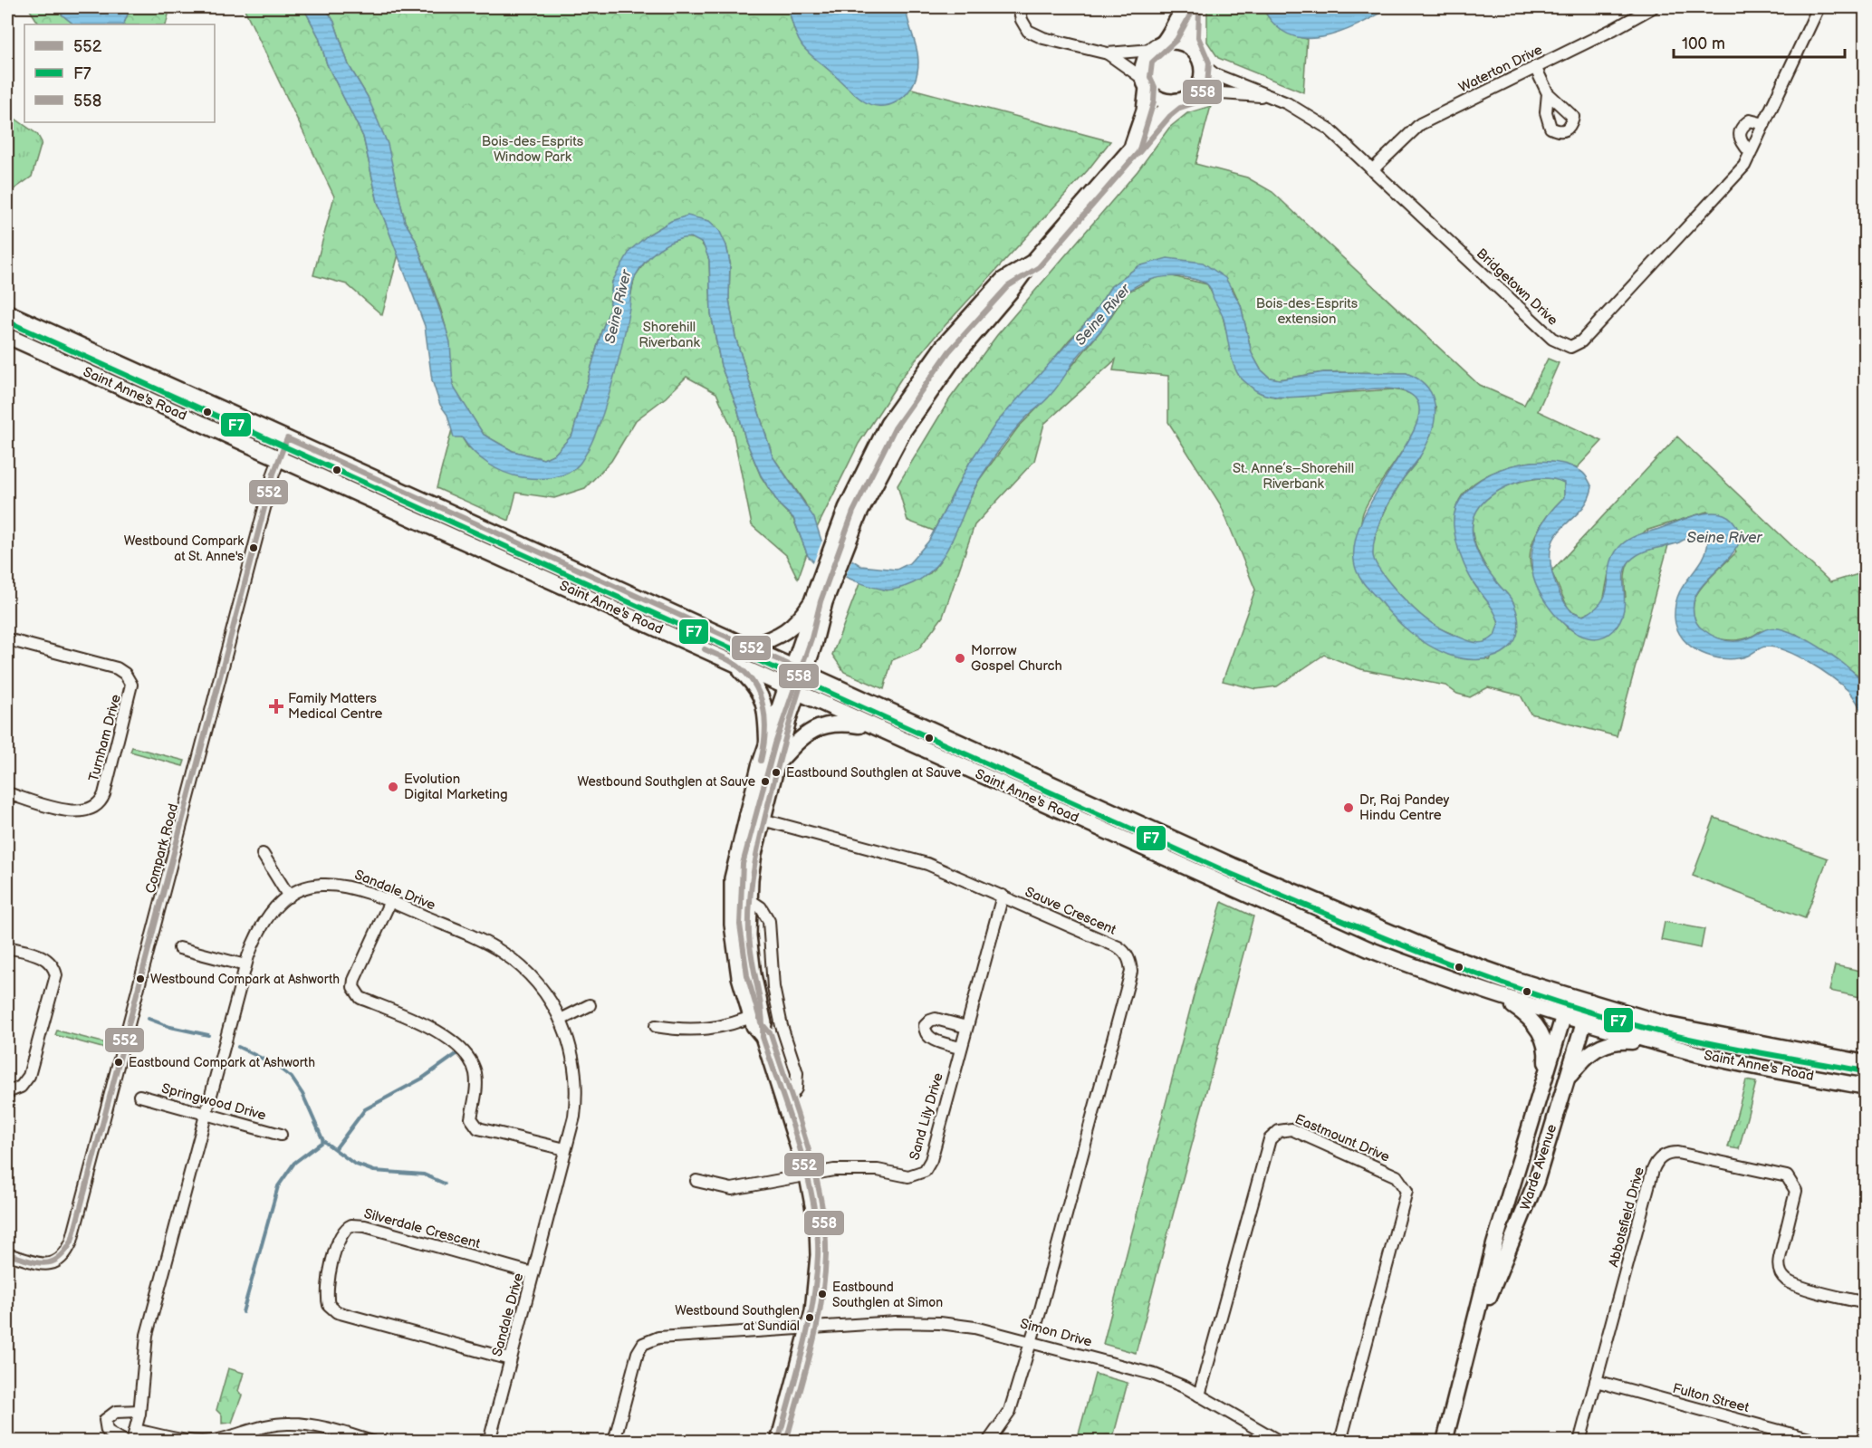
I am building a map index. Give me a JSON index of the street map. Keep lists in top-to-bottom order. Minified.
{"streets":{"main road":["Saint Anne's Road","Warde Avenue"],"street":["Waterton Drive","Bridgetown Drive","Turnham Drive","Compark Road","Sandale Drive","Sauve Crescent","Springwood Drive","Sand Lily Drive","Eastmount Drive","Abbotsfield Drive","Silverdale Crescent","Simon Drive","Fulton Street"]},"crossings":[["Waterton Drive","Bridgetown Drive"],["Saint Anne's Road","Compark Road"],["Saint Anne's Road","Warde Avenue"],["Sandale Drive","Springwood Drive"],["Sandale Drive","Silverdale Crescent"],["Sauve Crescent","Sand Lily Drive"],["Sauve Crescent","Simon Drive"],["Eastmount Drive","Simon Drive"],["Abbotsfield Drive","Fulton Street"]],"water":["Seine River"],"parks":["Bois-des-Esprits Window Park","Bois-des-Esprits extension","Shorehill Riverbank","St. Anne’s–Shorehill Riverbank"],"places":{"other":["Westbound Compark at St. Anne's","Morrow Gospel Church","Eastbound Southglen at Sauve","Westbound Southglen at Sauve","Evolution Digital Marketing","Dr, Raj Pandey Hindu Centre","Westbound Compark at Ashworth","Eastbound Compark at Ashworth","Eastbound Southglen at Simon","Westbound Southglen at Sundial"],"health":["Family Matters Medical Centre"]},"lines":["transit line 558","transit line F7","transit line 552"],"legend":["552","F7","558"],"scale_bar":"100 m"}
